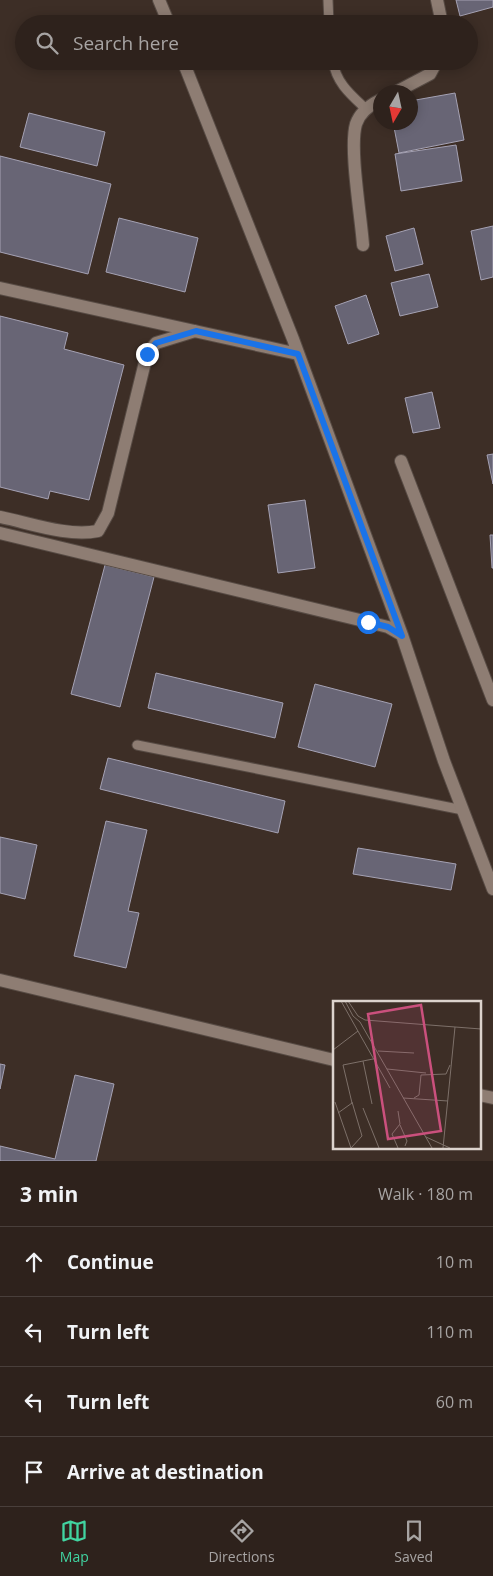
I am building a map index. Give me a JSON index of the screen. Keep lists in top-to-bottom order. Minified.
{"north":"bottom","page":{"search":"Search here","heading":["3 min","Walk · 180 m"],"list":[["Continue","10 m"],["Turn left","110 m"],["Turn left","60 m"],"Arrive at destination"],"nav":["Map","Directions","Saved"]}}
